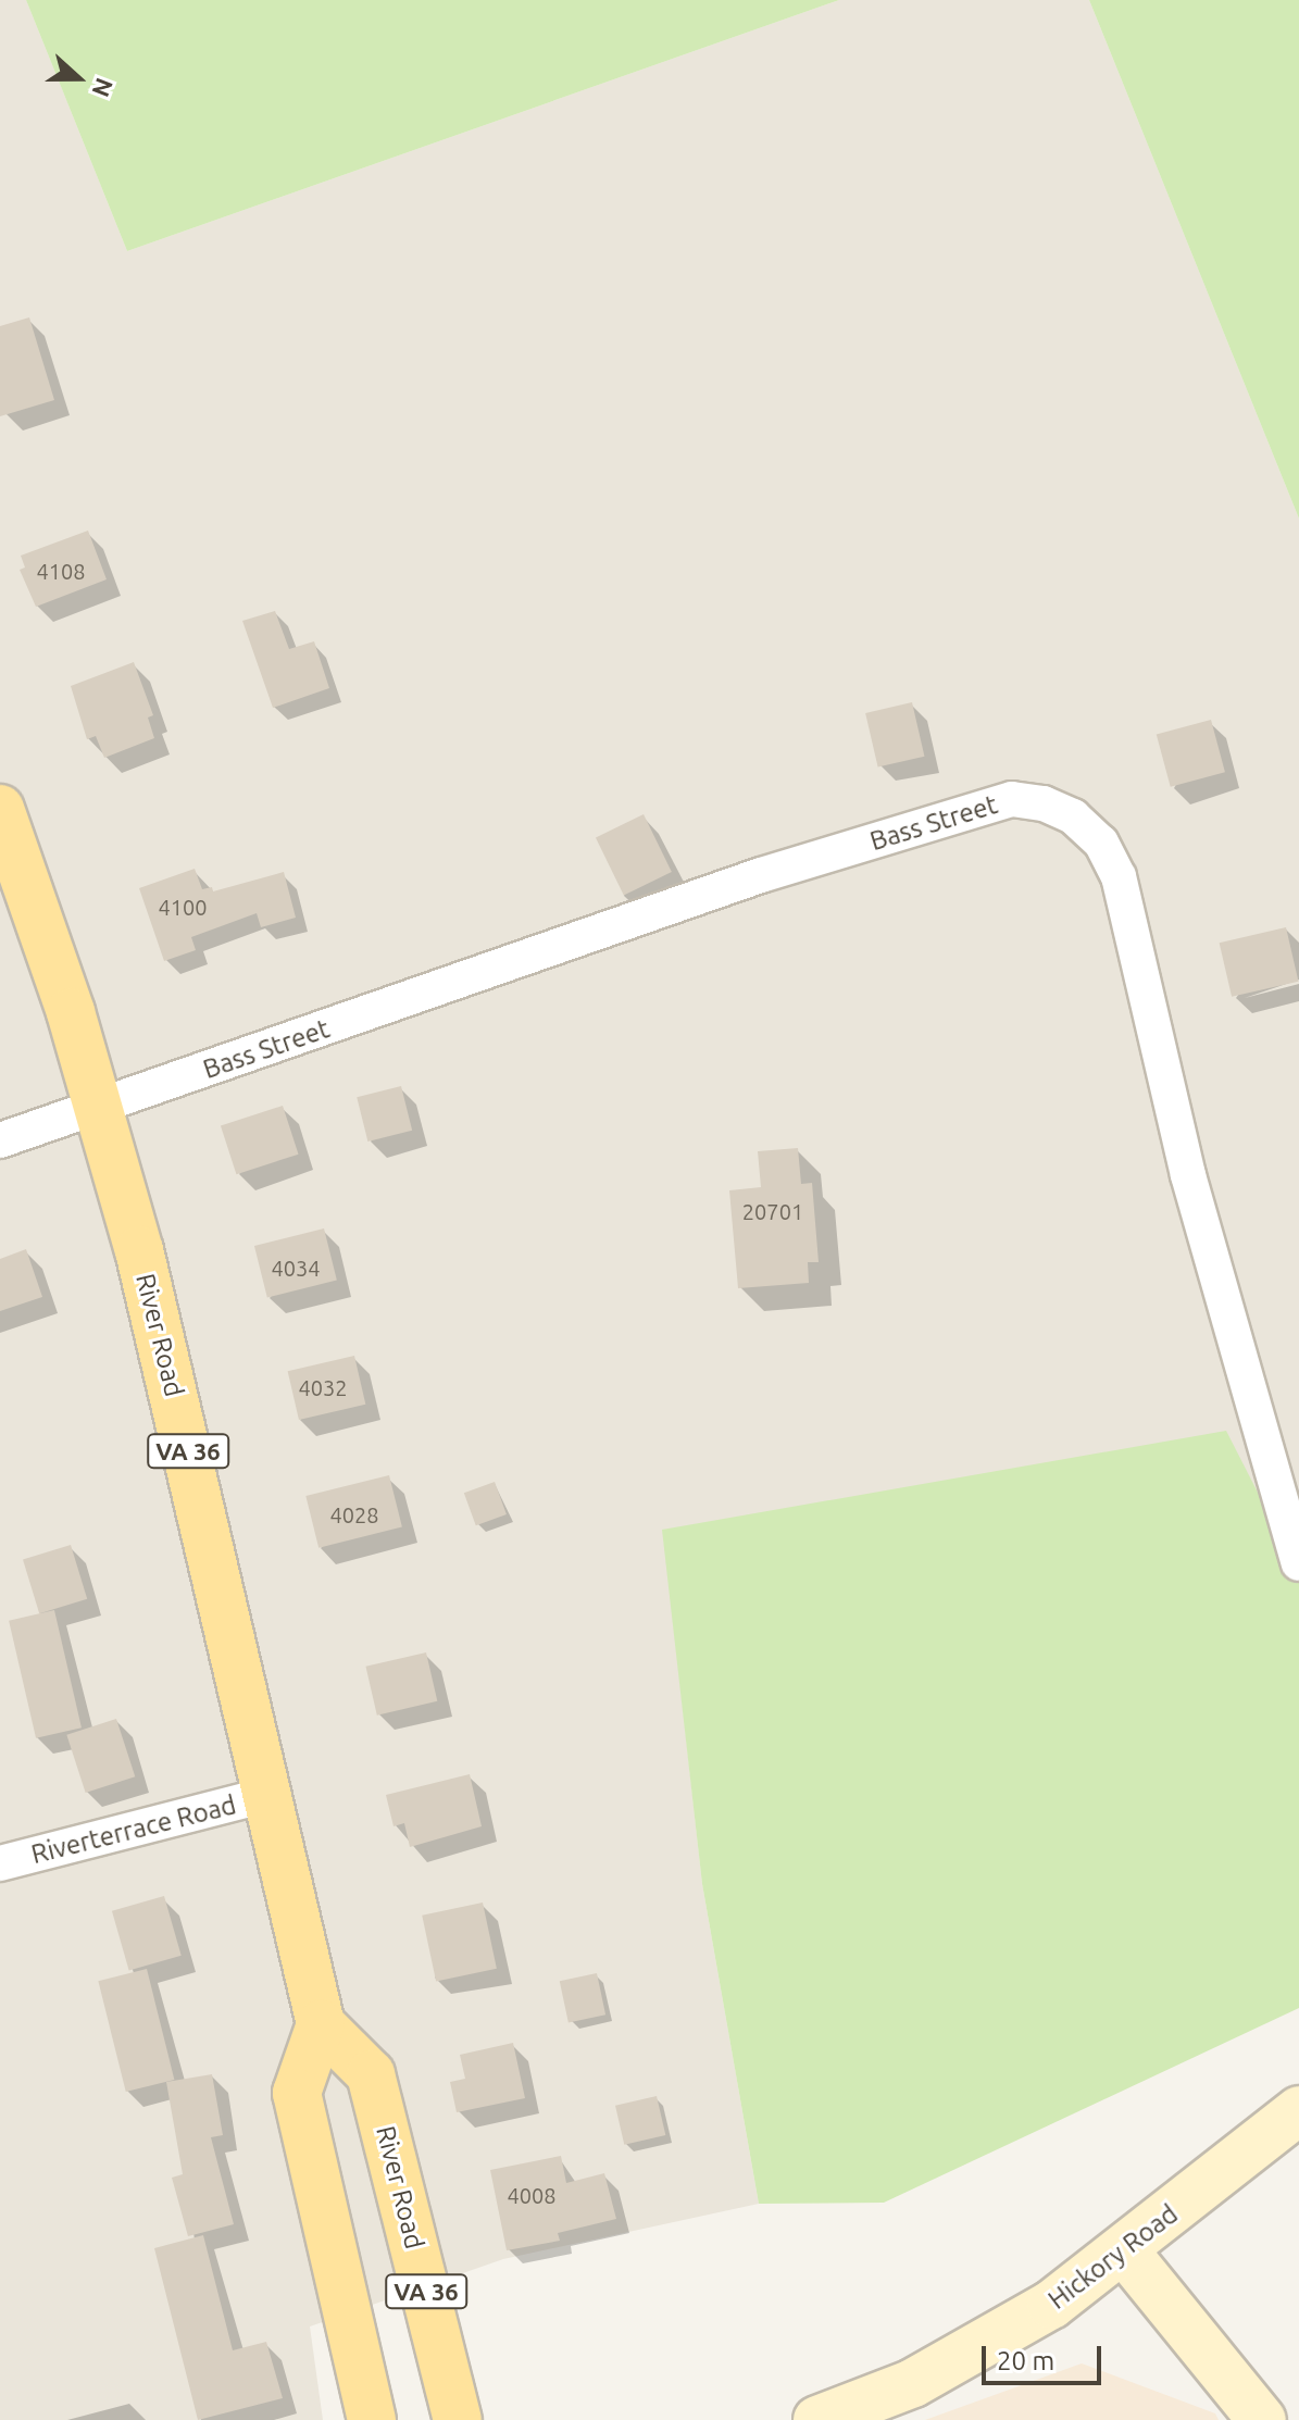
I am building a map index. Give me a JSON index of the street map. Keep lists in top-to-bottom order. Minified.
{"streets":{"main road":["River Road","VA 36","Hickory Road"],"street":["Bass Street","Riverterrace Road"]},"crossings":[["Bass Street","River Road"],["River Road","VA 36"],["River Road","Riverterrace Road"]],"house_numbers":["4108","4100","20701","4034","4032","4028","4008"],"scale_bar":"20 m","north":"right"}
